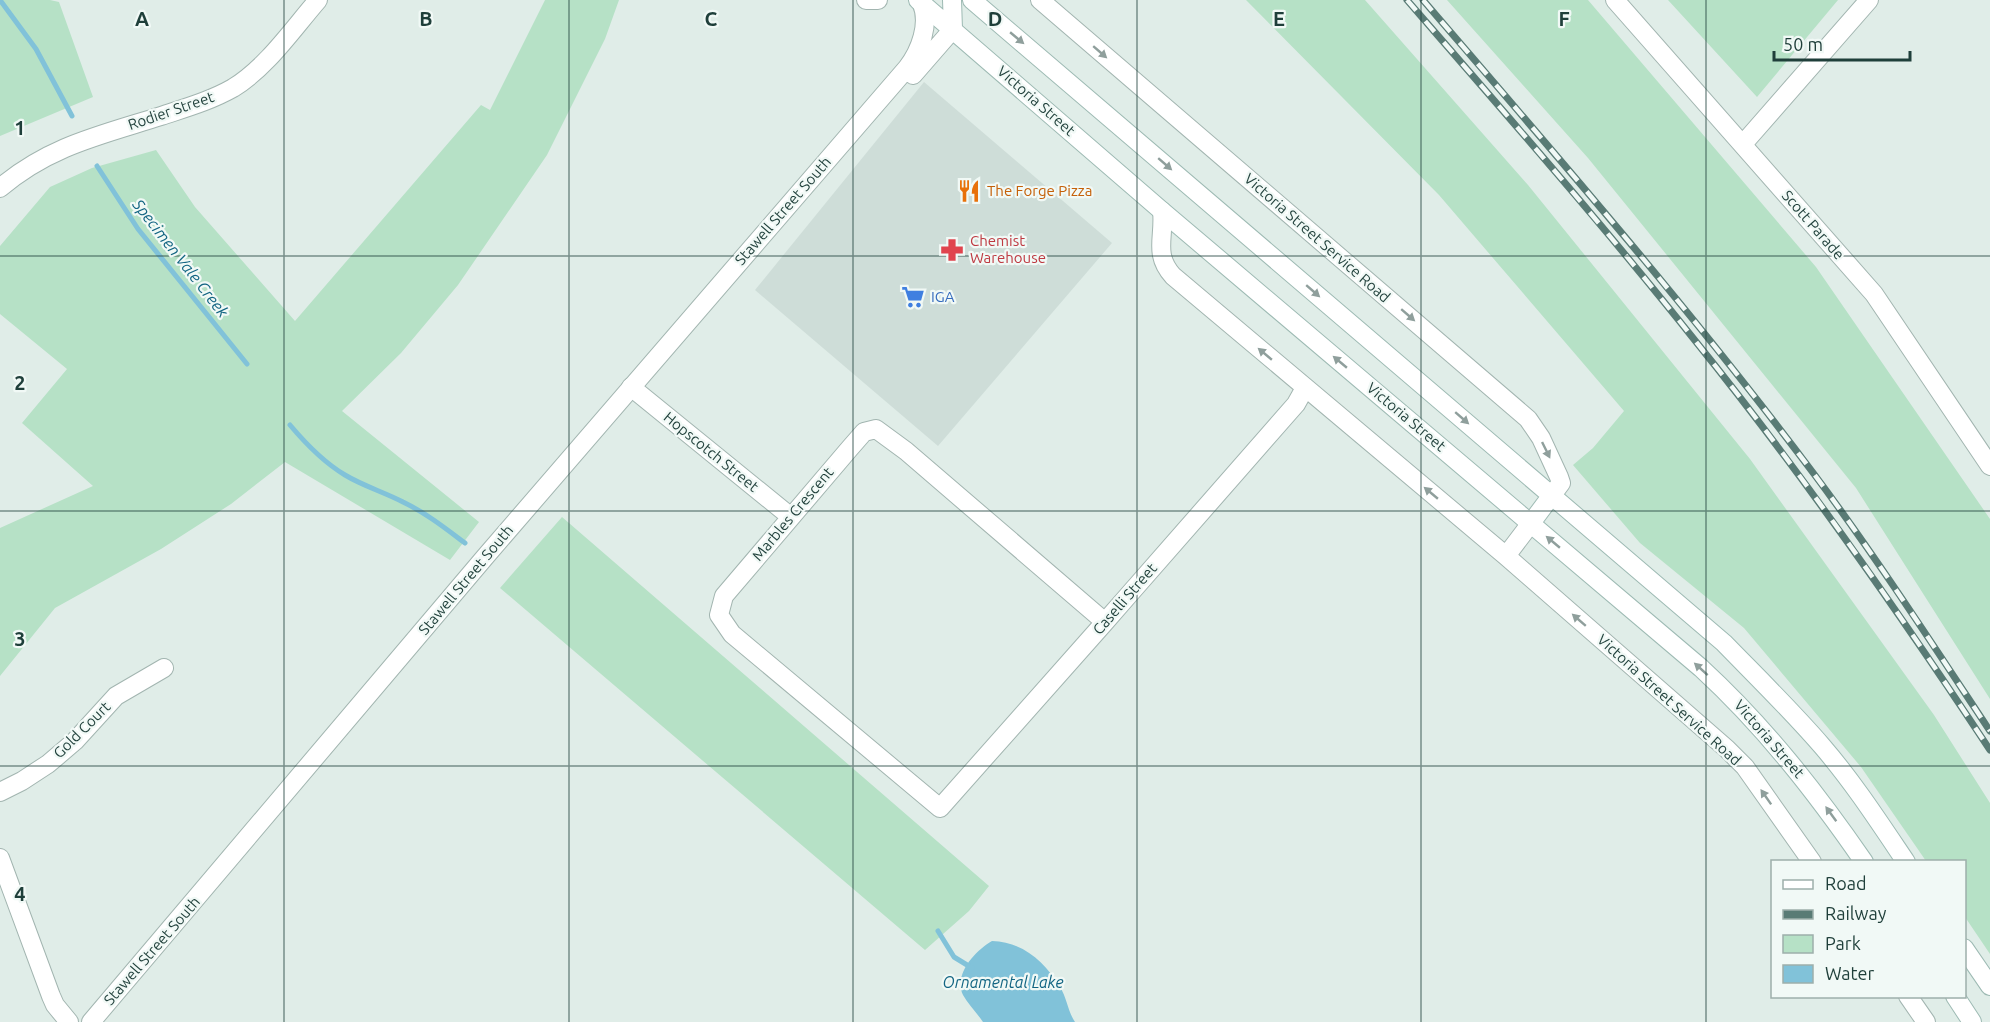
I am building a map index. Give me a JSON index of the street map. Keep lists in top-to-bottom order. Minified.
{"streets":{"street":["Victoria Street","Rodier Street","Stawell Street South","Scott Parade","Victoria Street Service Road","Hopscotch Street","Marbles Crescent","Caselli Street","Gold Court"]},"crossings":[["Victoria Street","Stawell Street South"],["Victoria Street","Victoria Street Service Road"],["Stawell Street South","Hopscotch Street"],["Victoria Street Service Road","Caselli Street"],["Hopscotch Street","Marbles Crescent"],["Marbles Crescent","Caselli Street"]],"water":["Specimen Vale Creek","Ornamental Lake"],"places":{"restaurant":["The Forge Pizza"],"pharmacy":["Chemist Warehouse"],"supermarket":["IGA"]},"legend":["Road","Railway","Park","Water"],"scale_bar":"50 m","grid":{"columns":["A","B","C","D","E","F"],"rows":["1","2","3","4"]}}
